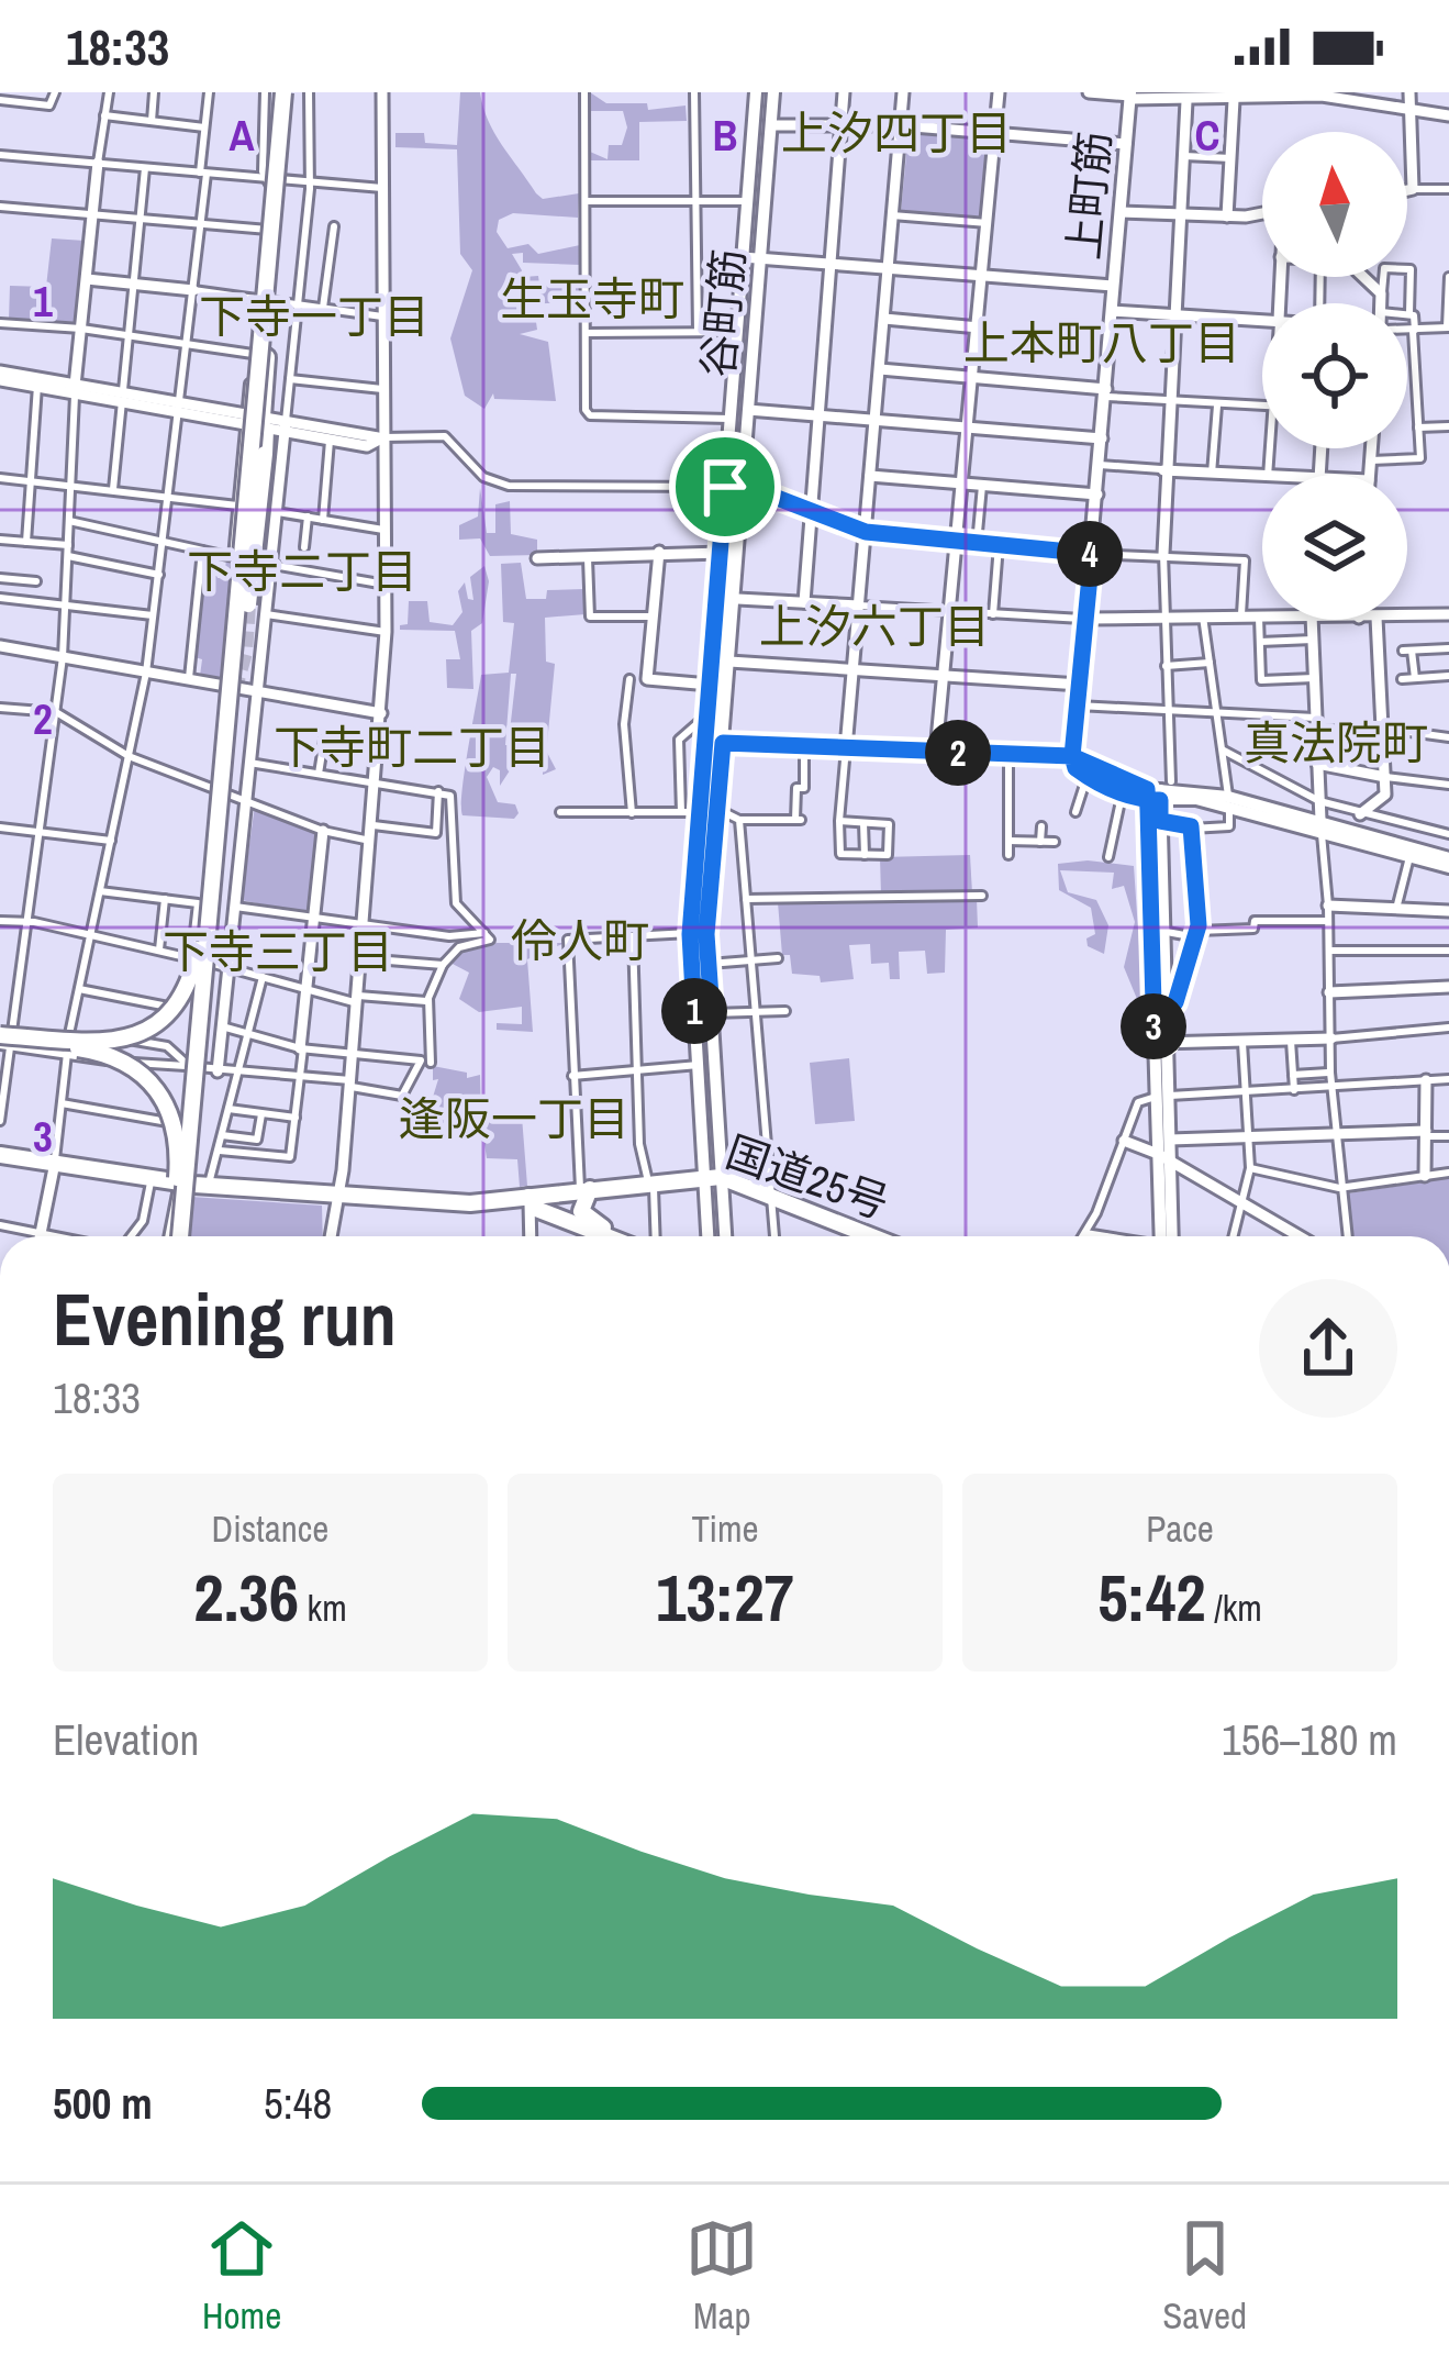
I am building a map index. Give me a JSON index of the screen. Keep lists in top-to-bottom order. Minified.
{"streets":{"highway":["国道25号"],"main road":["上町筋","谷町筋"]},"crossings":[["谷町筋","国道25号"]],"districts":["上汐四丁目","生玉寺町","下寺一丁目","上本町八丁目","下寺二丁目","上汐六丁目","真法院町","下寺町二丁目","伶人町","下寺三丁目","逢阪一丁目"],"north":"top","page":{"status":"18:33","pins":["4","2","1","3"],"heading":["Evening run","18:33"],"stats":[["Distance","2.36 km"],["Time","13:27"],["Pace","5:42 /km"]],"chart":["Elevation","156–180 m"],"list":[{"name":"500 m","note":"5:48"}],"tabs":["Home","Map","Saved"]},"grid":{"columns":["A","B","C"],"rows":["1","2","3"]}}
